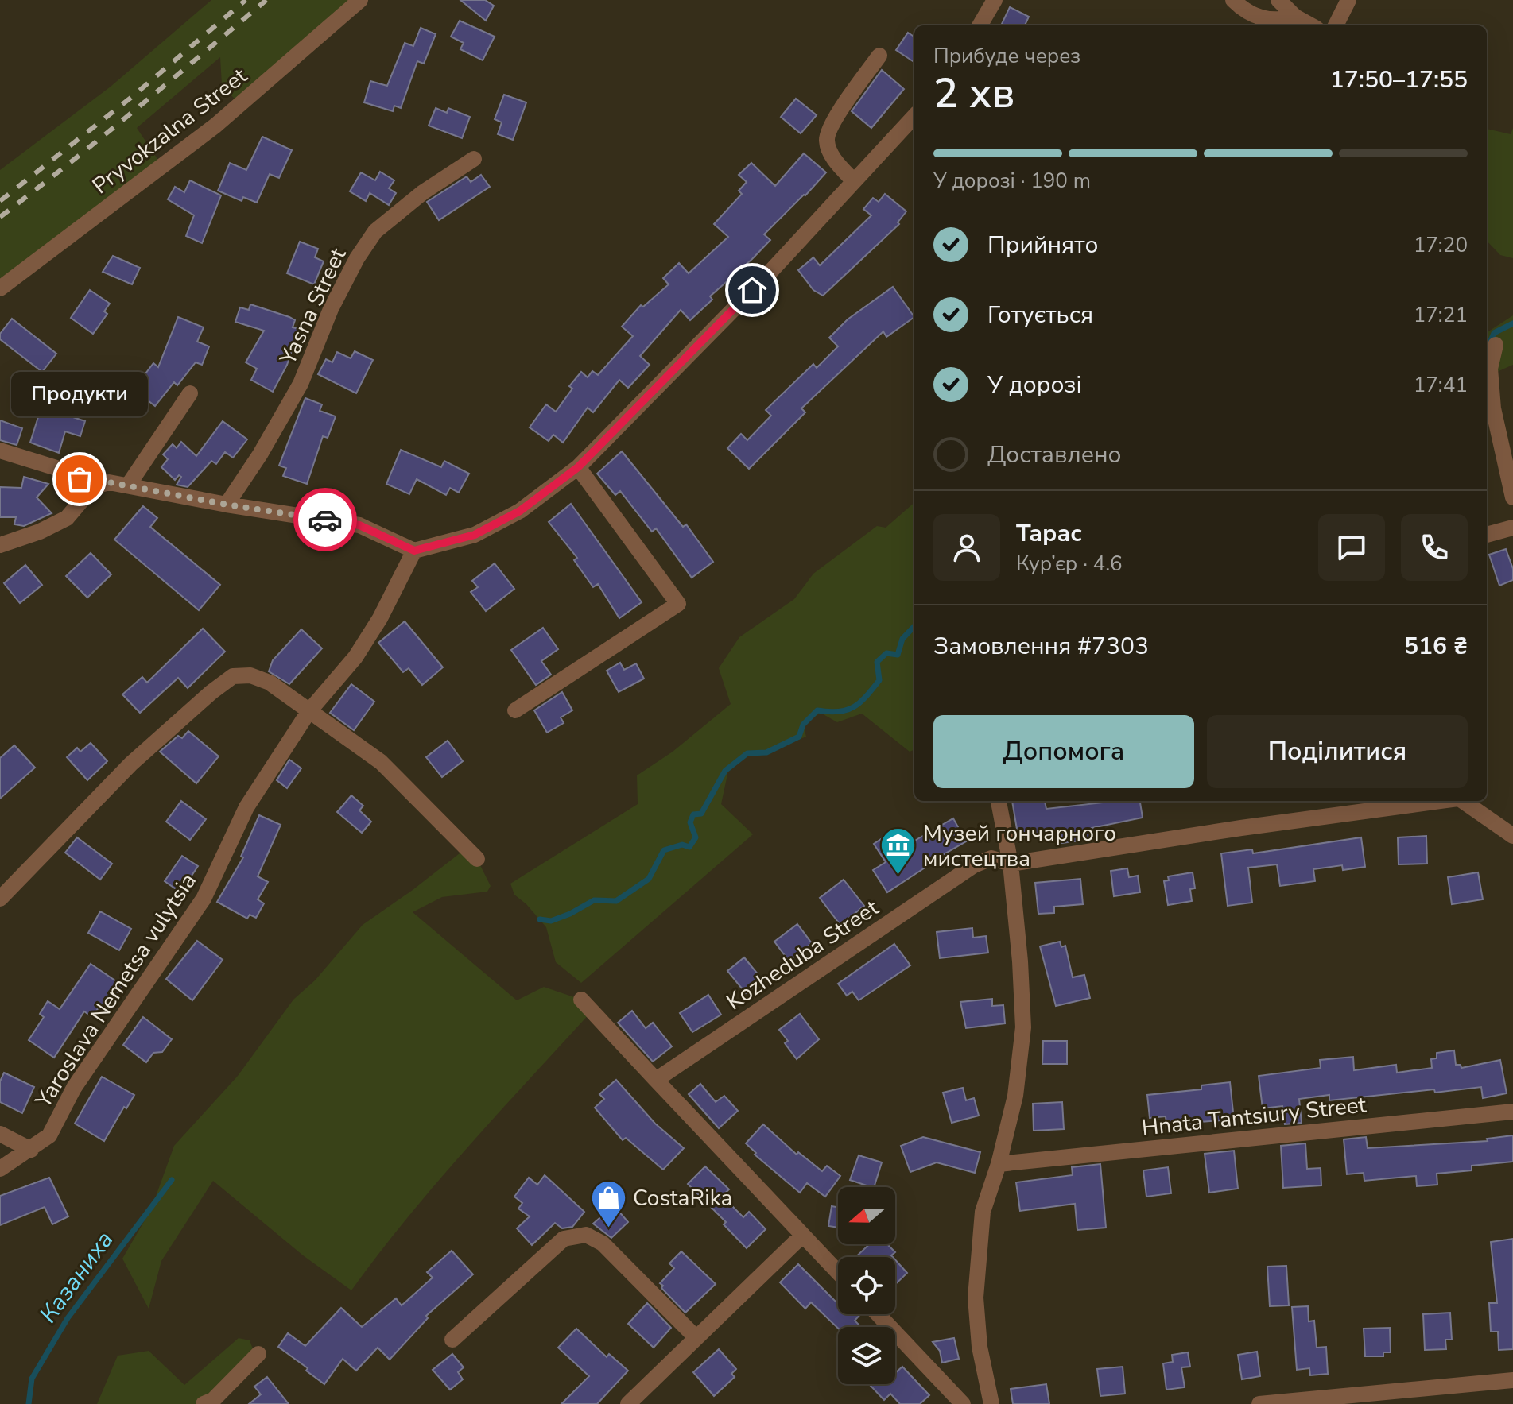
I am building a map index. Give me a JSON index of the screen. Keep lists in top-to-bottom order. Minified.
{"streets":{"street":["Pryvokzalna Street","Yasna Street","Kozheduba Street","Yaroslava Nemetsa vulytsia","Hnata Tantsiury Street"]},"water":["Казаниха"],"places":{"other":["Продукти"],"museum":["Музей гончарного мистецтва"],"shop":["CostaRika"]},"north":"left","page":{"heading":["2 хв","Прибуде через","17:50–17:55"],"panel":["Тарас","Кур’єр · 4.6","Замовлення #7303","516 ₴"],"bar":"У дорозі · 190 m","list":[["Прийнято","17:20"],["Готується","17:21"],["У дорозі","17:41"],"Доставлено"],"bubble":"Продукти","buttons":["Допомога","Поділитися"]}}
